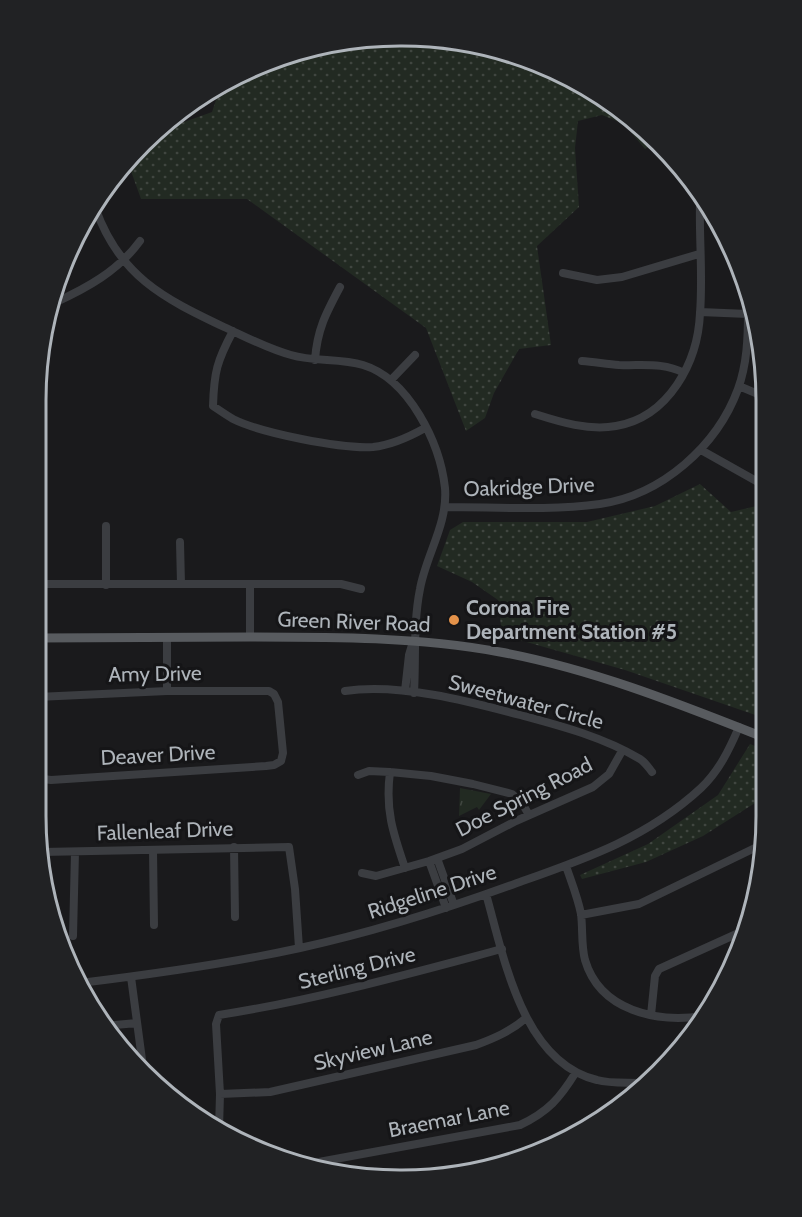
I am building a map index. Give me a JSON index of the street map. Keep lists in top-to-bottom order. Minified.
{"streets":{"main road":["Green River Road"],"street":["Oakridge Drive","Amy Drive","Sweetwater Circle","Deaver Drive","Doe Spring Road","Fallenleaf Drive","Ridgeline Drive","Sterling Drive","Skyview Lane","Braemar Lane"]},"crossings":[["Green River Road","Ridgeline Drive"],["Amy Drive","Deaver Drive"],["Sweetwater Circle","Doe Spring Road"],["Fallenleaf Drive","Ridgeline Drive"],["Sterling Drive","Skyview Lane"]],"places":["Corona Fire Department Station #5"]}
